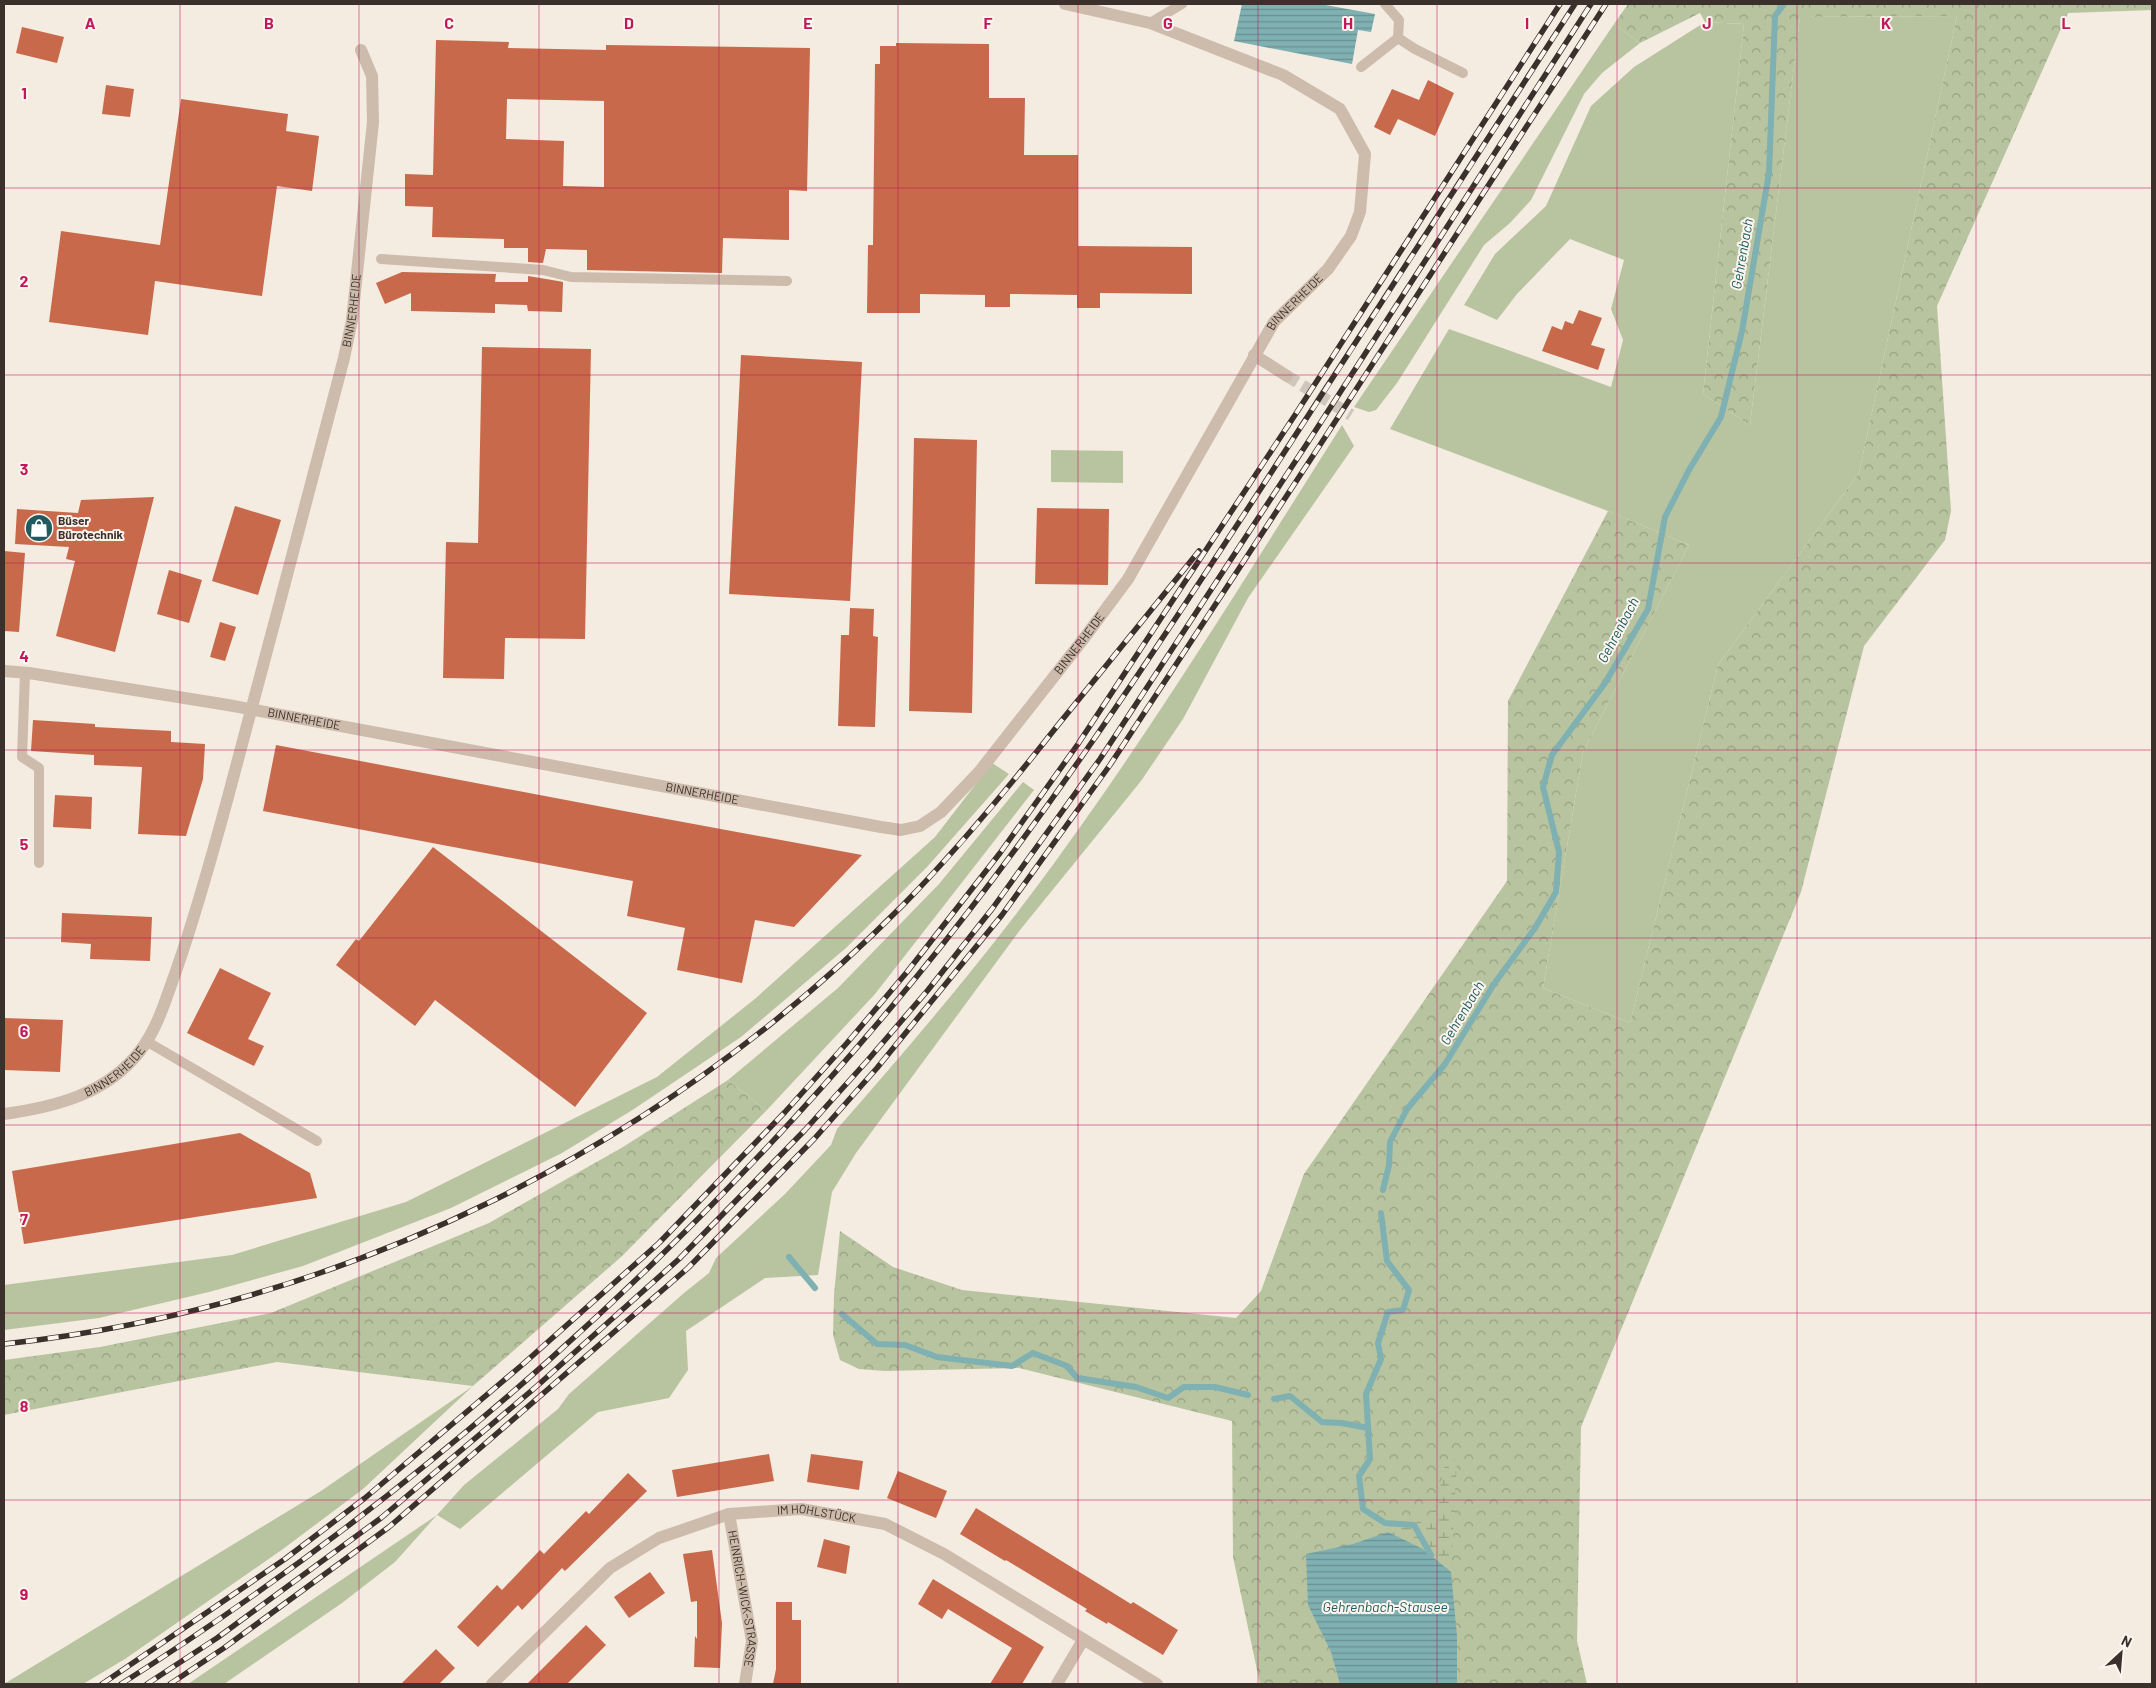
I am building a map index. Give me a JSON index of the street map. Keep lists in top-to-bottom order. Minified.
{"streets":{"street":["BINNERHEIDE","IM HOHLSTÜCK","HEINRICH-WICK-STRASSE"]},"crossings":[["IM HOHLSTÜCK","HEINRICH-WICK-STRASSE"]],"water":["Gehrenbach","Gehrenbach-Stausee"],"places":{"shop":["Büser Bürotechnik"]},"north":"top right","grid":{"columns":["A","B","C","D","E","F","G","H","I","J","K","L"],"rows":["1","2","3","4","5","6","7","8","9"]}}
